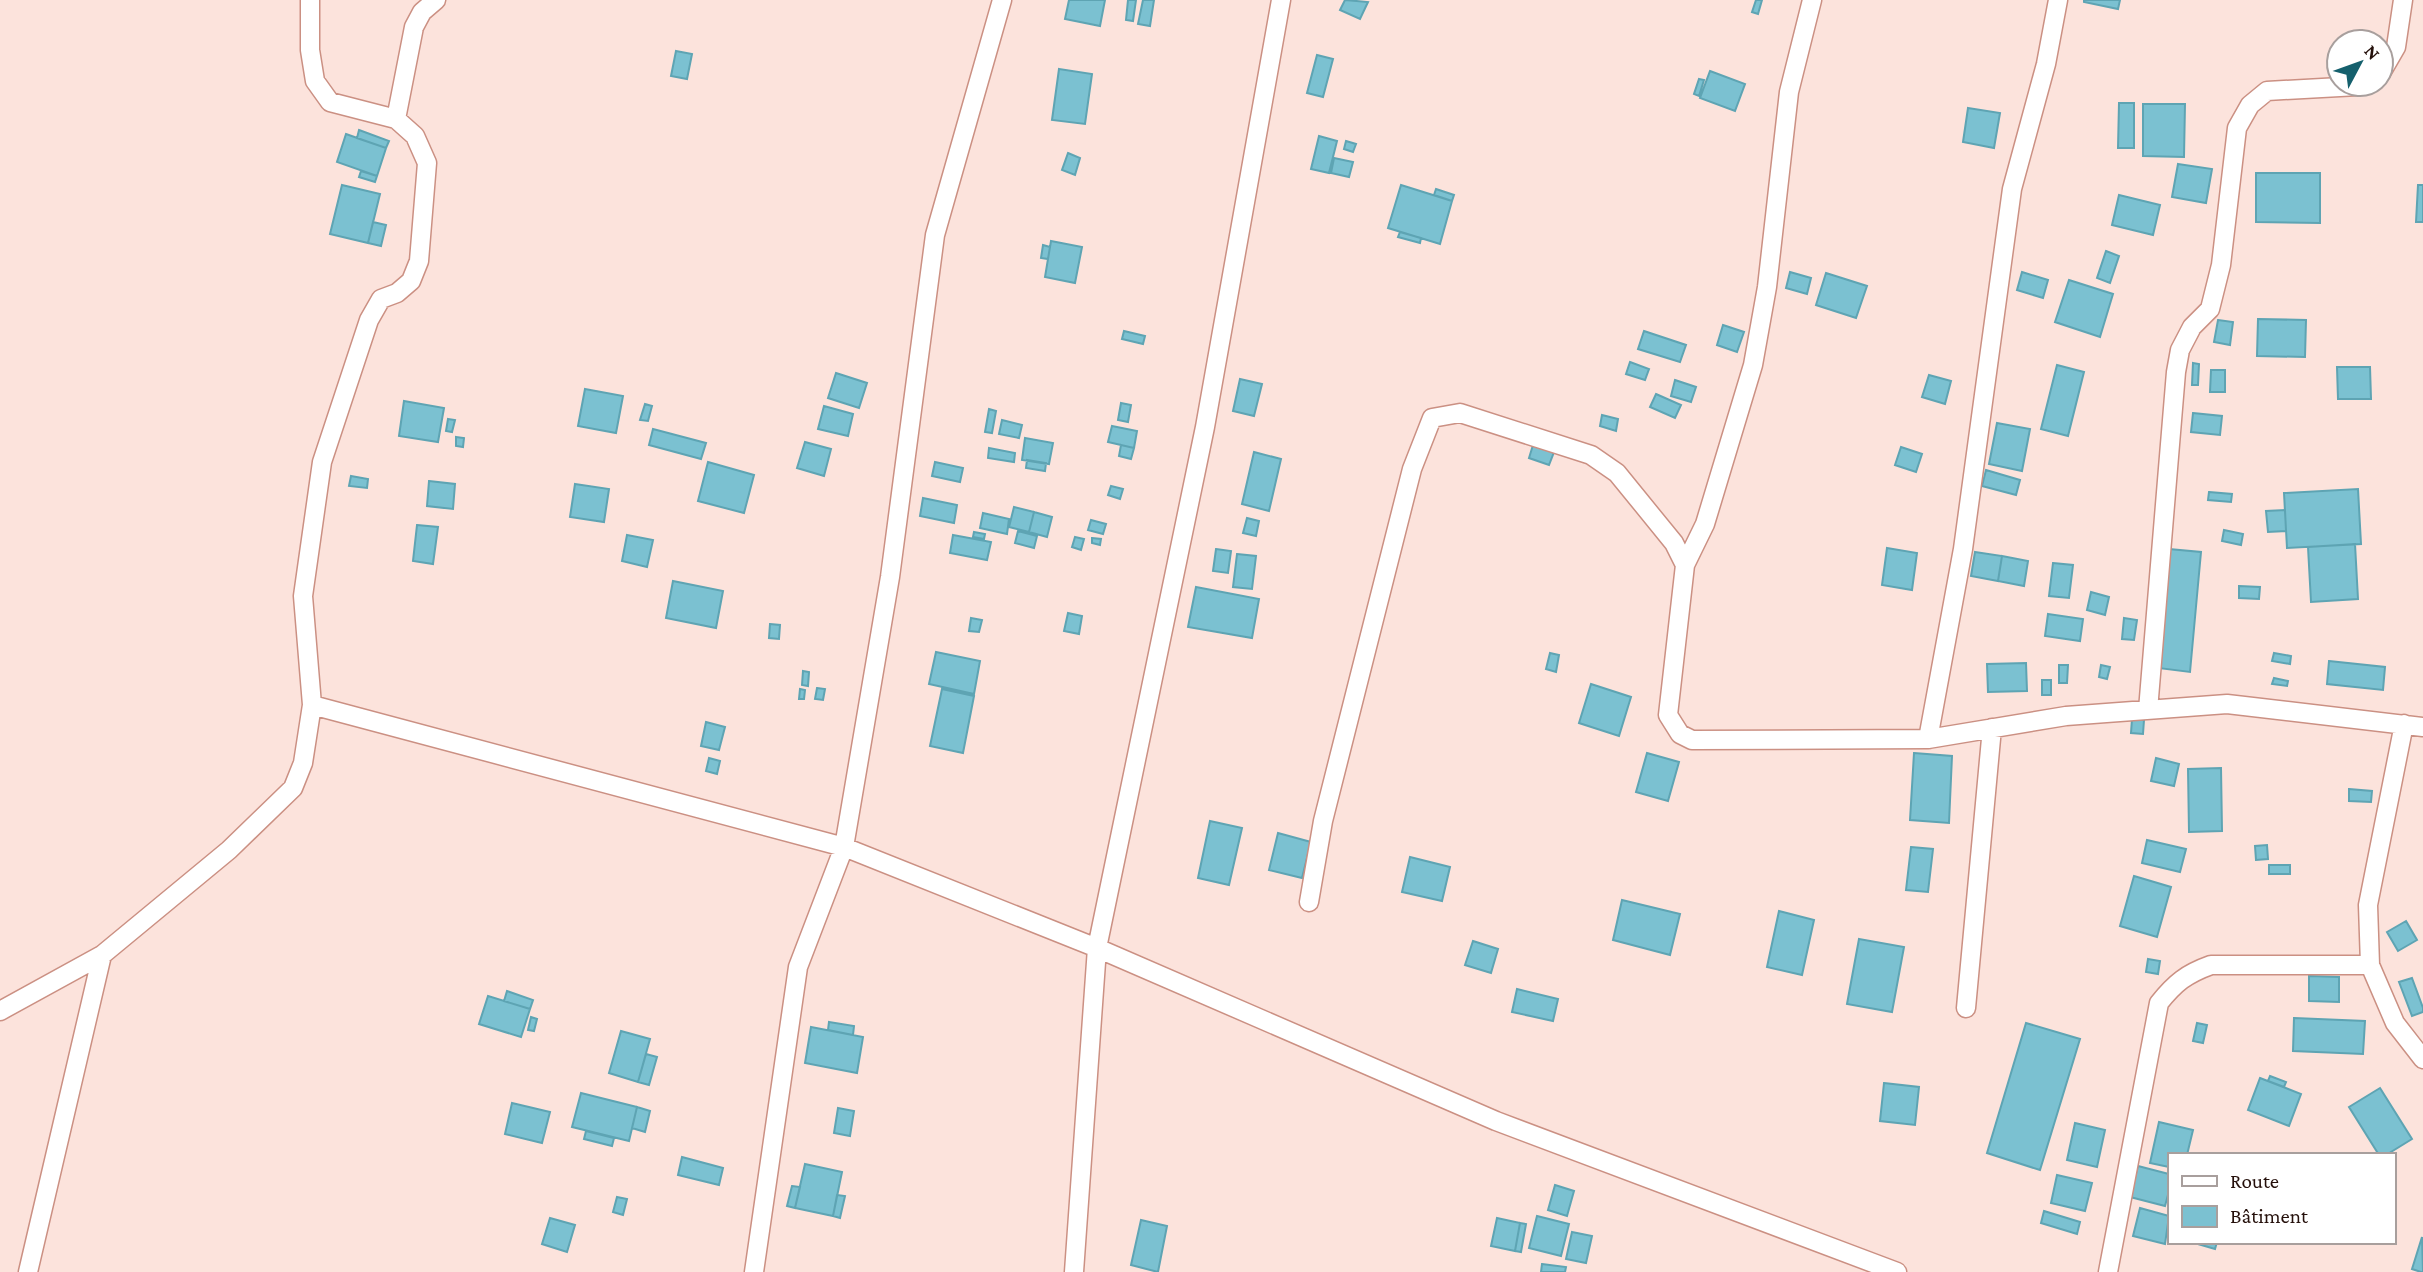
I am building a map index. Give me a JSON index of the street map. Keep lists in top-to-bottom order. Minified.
{"legend":["Route","Bâtiment"],"north":"top right"}
